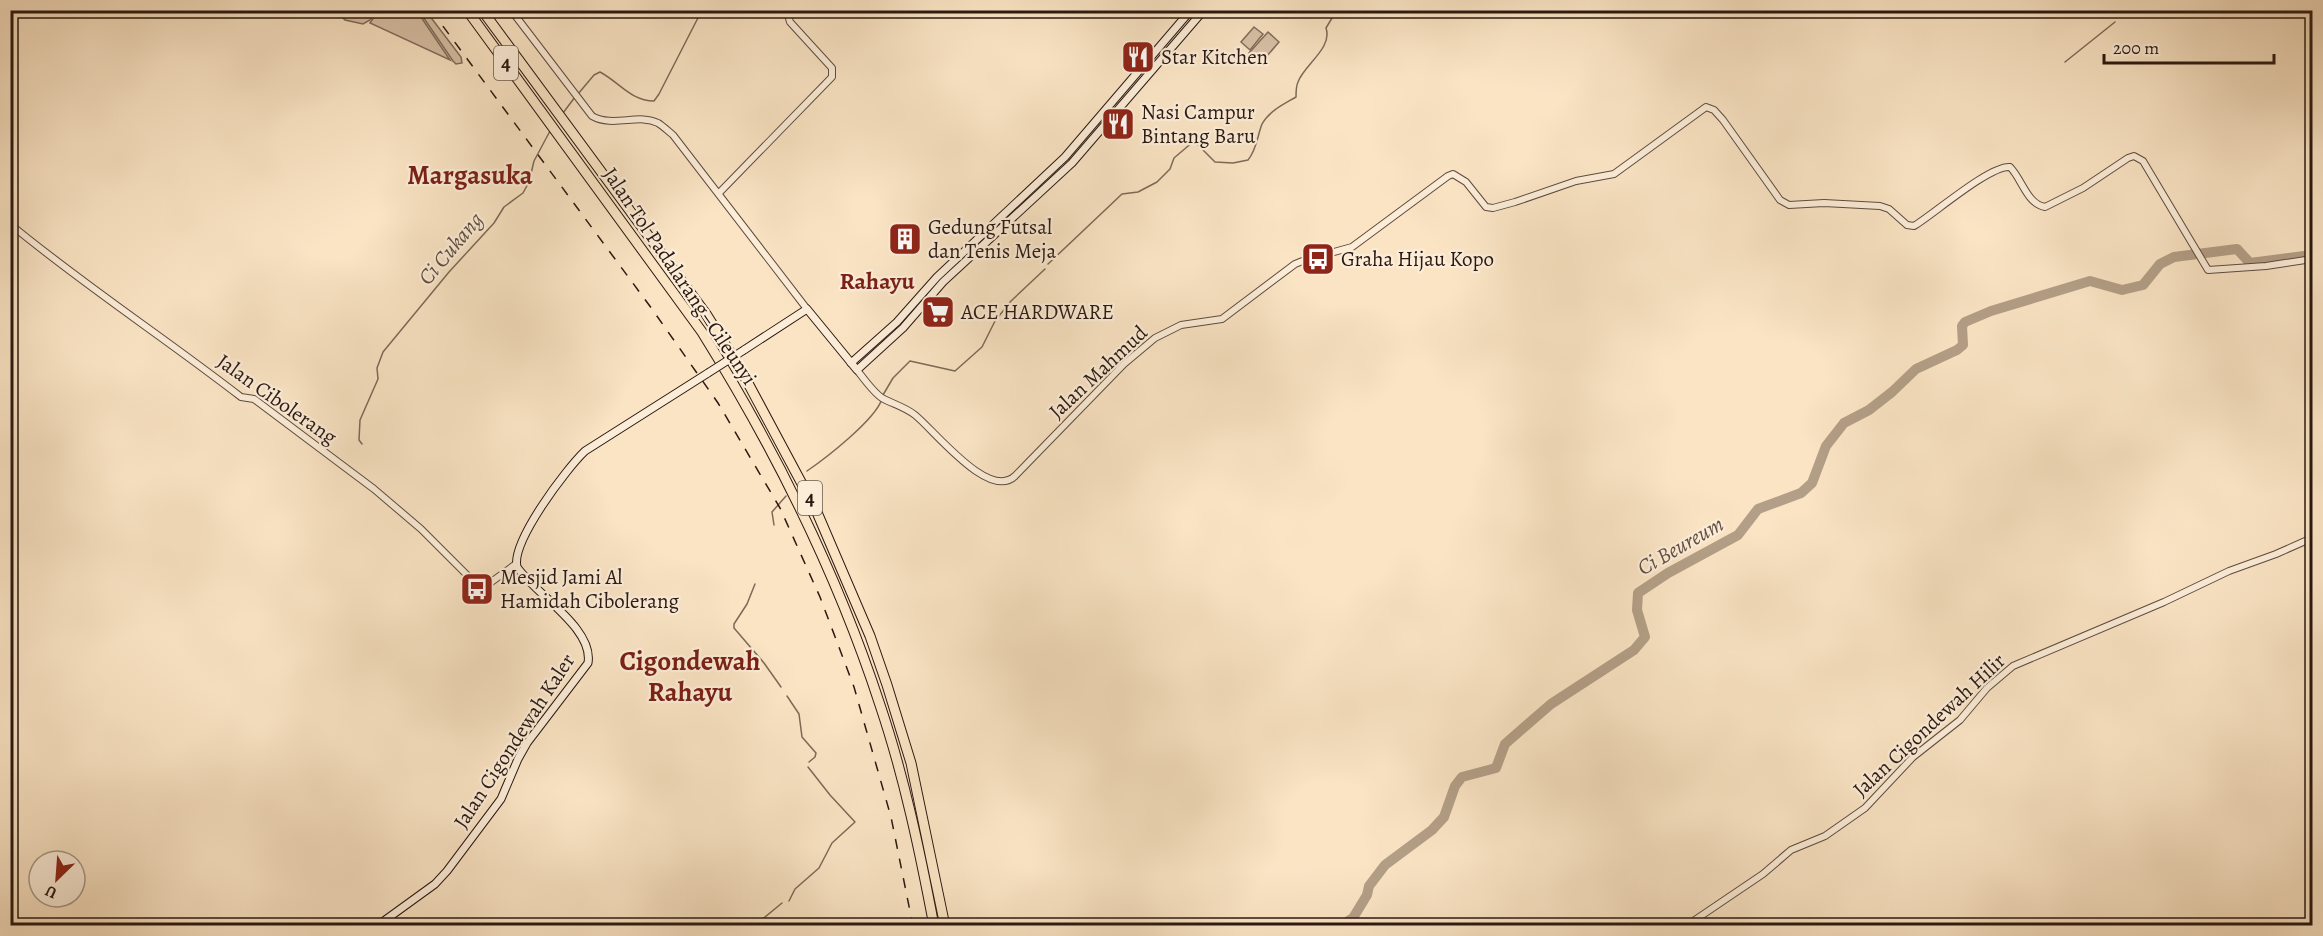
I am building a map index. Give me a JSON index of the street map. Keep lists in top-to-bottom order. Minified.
{"streets":{"highway":["4","Jalan Tol Padalarang–Cileunyi"],"main road":["Jalan Cigondewah Kaler"],"street":["Jalan Mahmud","Jalan Cibolerang","Jalan Cigondewah Hilir"]},"crossings":[["Jalan Cibolerang","Jalan Cigondewah Kaler"]],"districts":["Margasuka","Rahayu","Cigondewah Rahayu"],"water":["Ci Cukang","Ci Beureum"],"places":{"restaurant":["Star Kitchen","Nasi Campur Bintang Baru"],"building":["Gedung Futsal dan Tenis Meja"],"bus stop":["Graha Hijau Kopo","Mesjid Jami Al Hamidah Cibolerang"],"supermarket":["ACE HARDWARE"]},"scale_bar":"200 m","north":"bottom left"}
